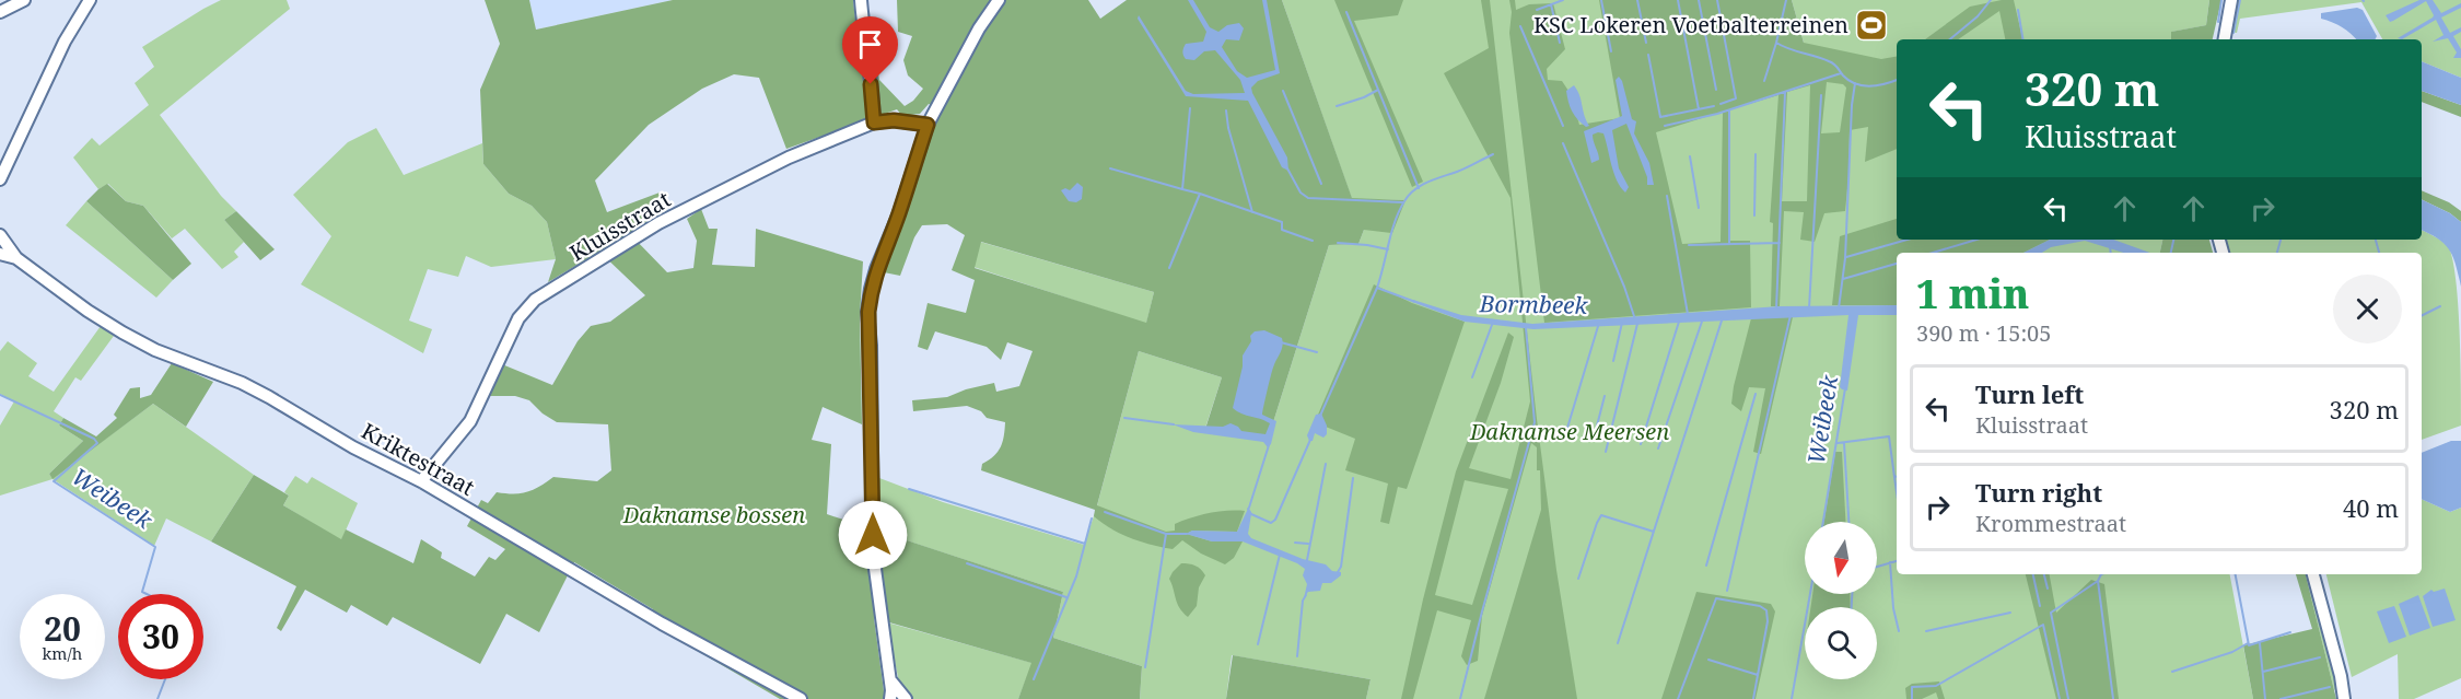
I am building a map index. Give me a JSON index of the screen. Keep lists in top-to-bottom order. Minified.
{"streets":{"street":["Kluisstraat","Kriktestraat"]},"crossings":[["Kluisstraat","Kriktestraat"]],"water":["Bormbeek","Weibeek"],"parks":["Daknamse Meersen","Daknamse bossen"],"places":{"sports":["KSC Lokeren Voetbalterreinen"]},"north":"bottom","page":{"turn":["320 m","Kluisstraat"],"heading":["1 min","390 m · 15:05"],"list":[{"name":"Turn left","note":"Kluisstraat","value":"320 m"},{"name":"Turn right","note":"Krommestraat","value":"40 m"}],"speed":"20 km/h","limit":"30"}}
